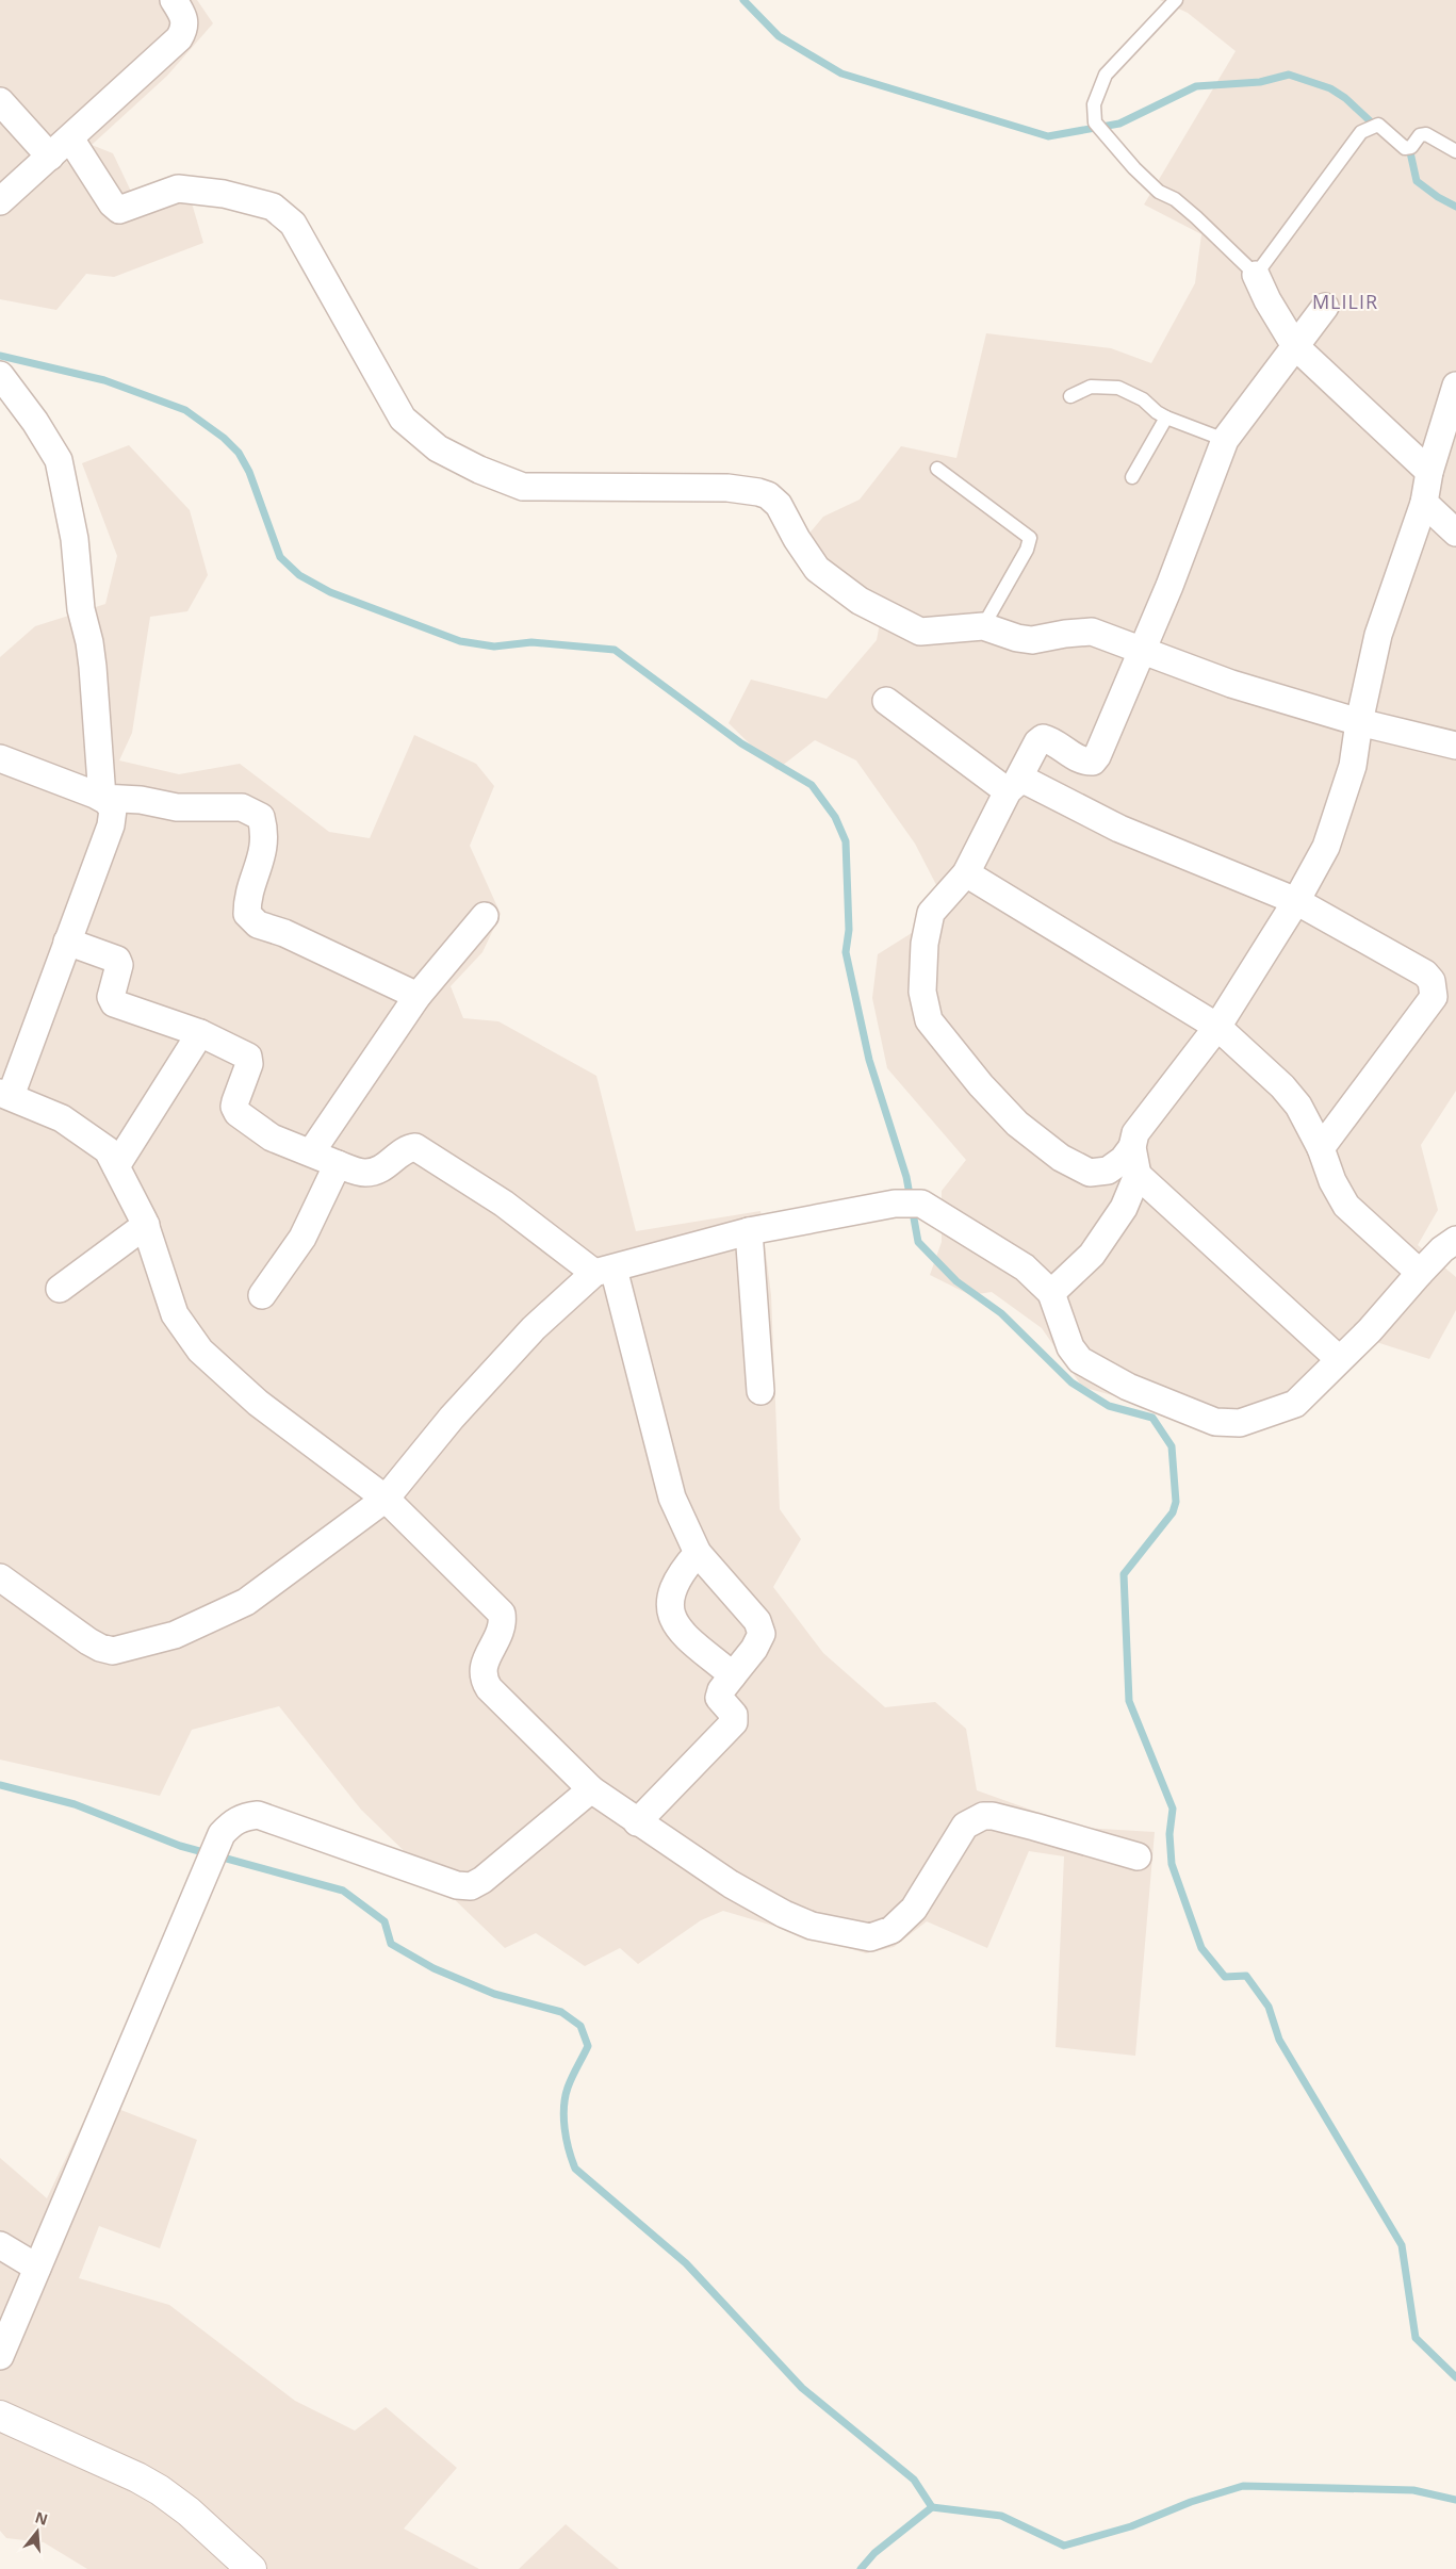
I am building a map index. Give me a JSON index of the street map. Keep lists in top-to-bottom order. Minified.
{"districts":["MLILIR"],"north":"top"}
